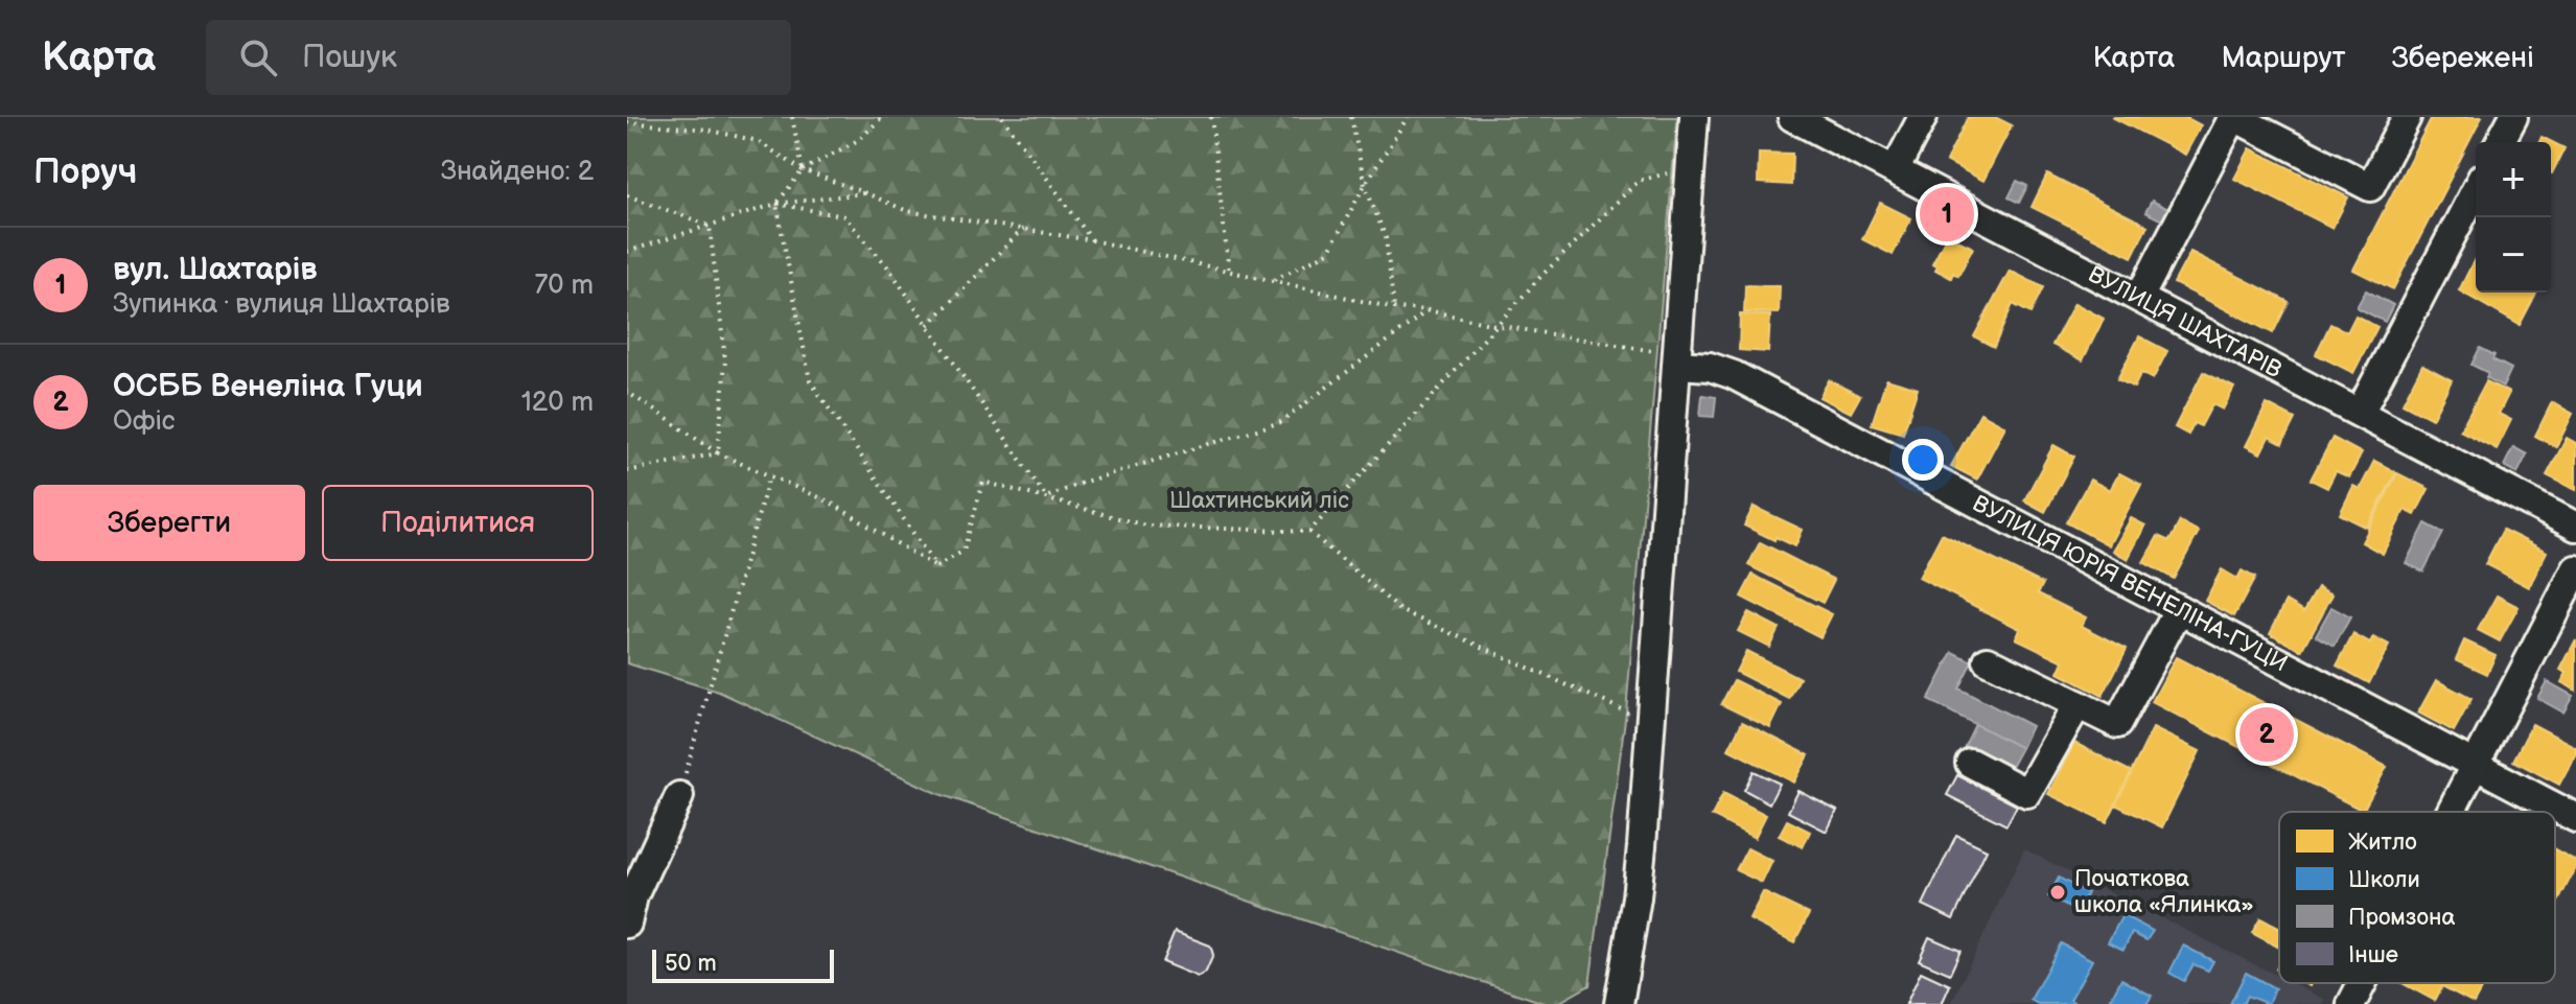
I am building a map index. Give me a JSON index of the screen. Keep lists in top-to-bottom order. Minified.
{"streets":{"street":["ВУЛИЦЯ ШАХТАРІВ","ВУЛИЦЯ ЮРІЯ ВЕНЕЛІНА-ГУЦИ"]},"parks":["Шахтинський ліс"],"places":["Початкова школа «Ялинка»"],"legend":["Житло","Школи","Промзона","Інше"],"scale_bar":"50 m","page":{"header":"Карта","search":"Пошук","nav":["Карта","Маршрут","Збережені"],"heading":["Поруч","Знайдено: 2"],"map_buttons":["+","−"],"pins":["1","2"],"list":[{"mark":"1","name":"вул. Шахтарів","note":"Зупинка · вулиця Шахтарів","value":"70 m"},{"mark":"2","name":"ОСББ Венеліна Гуци","note":"Офіс","value":"120 m"}],"buttons":["Зберегти","Поділитися"],"scale":"50 m"}}
